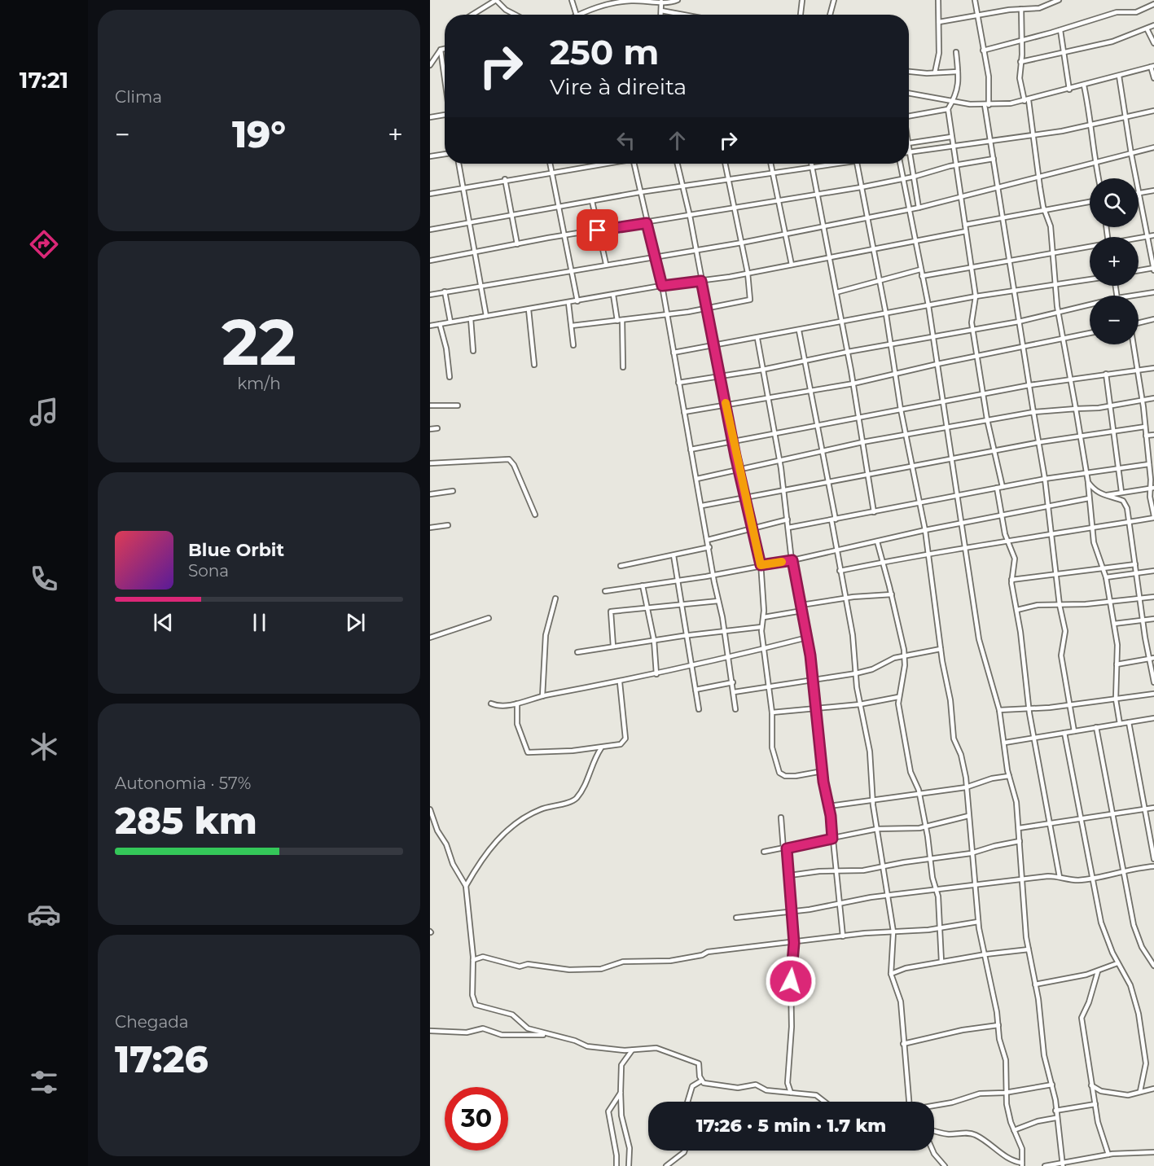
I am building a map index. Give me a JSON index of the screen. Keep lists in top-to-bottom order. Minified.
{"page":{"tabs":"17:21","tile":["Clima",["22","km/h"],["Autonomia · 57%","285 km"],["Chegada","17:26"]],"turn":["250 m","Vire à direita"],"heat":["−","19°","+"],"map_buttons":["+","−"],"song":["Blue Orbit","Sona"],"limit":"30","trip":"17:26 · 5 min · 1.7 km"}}
